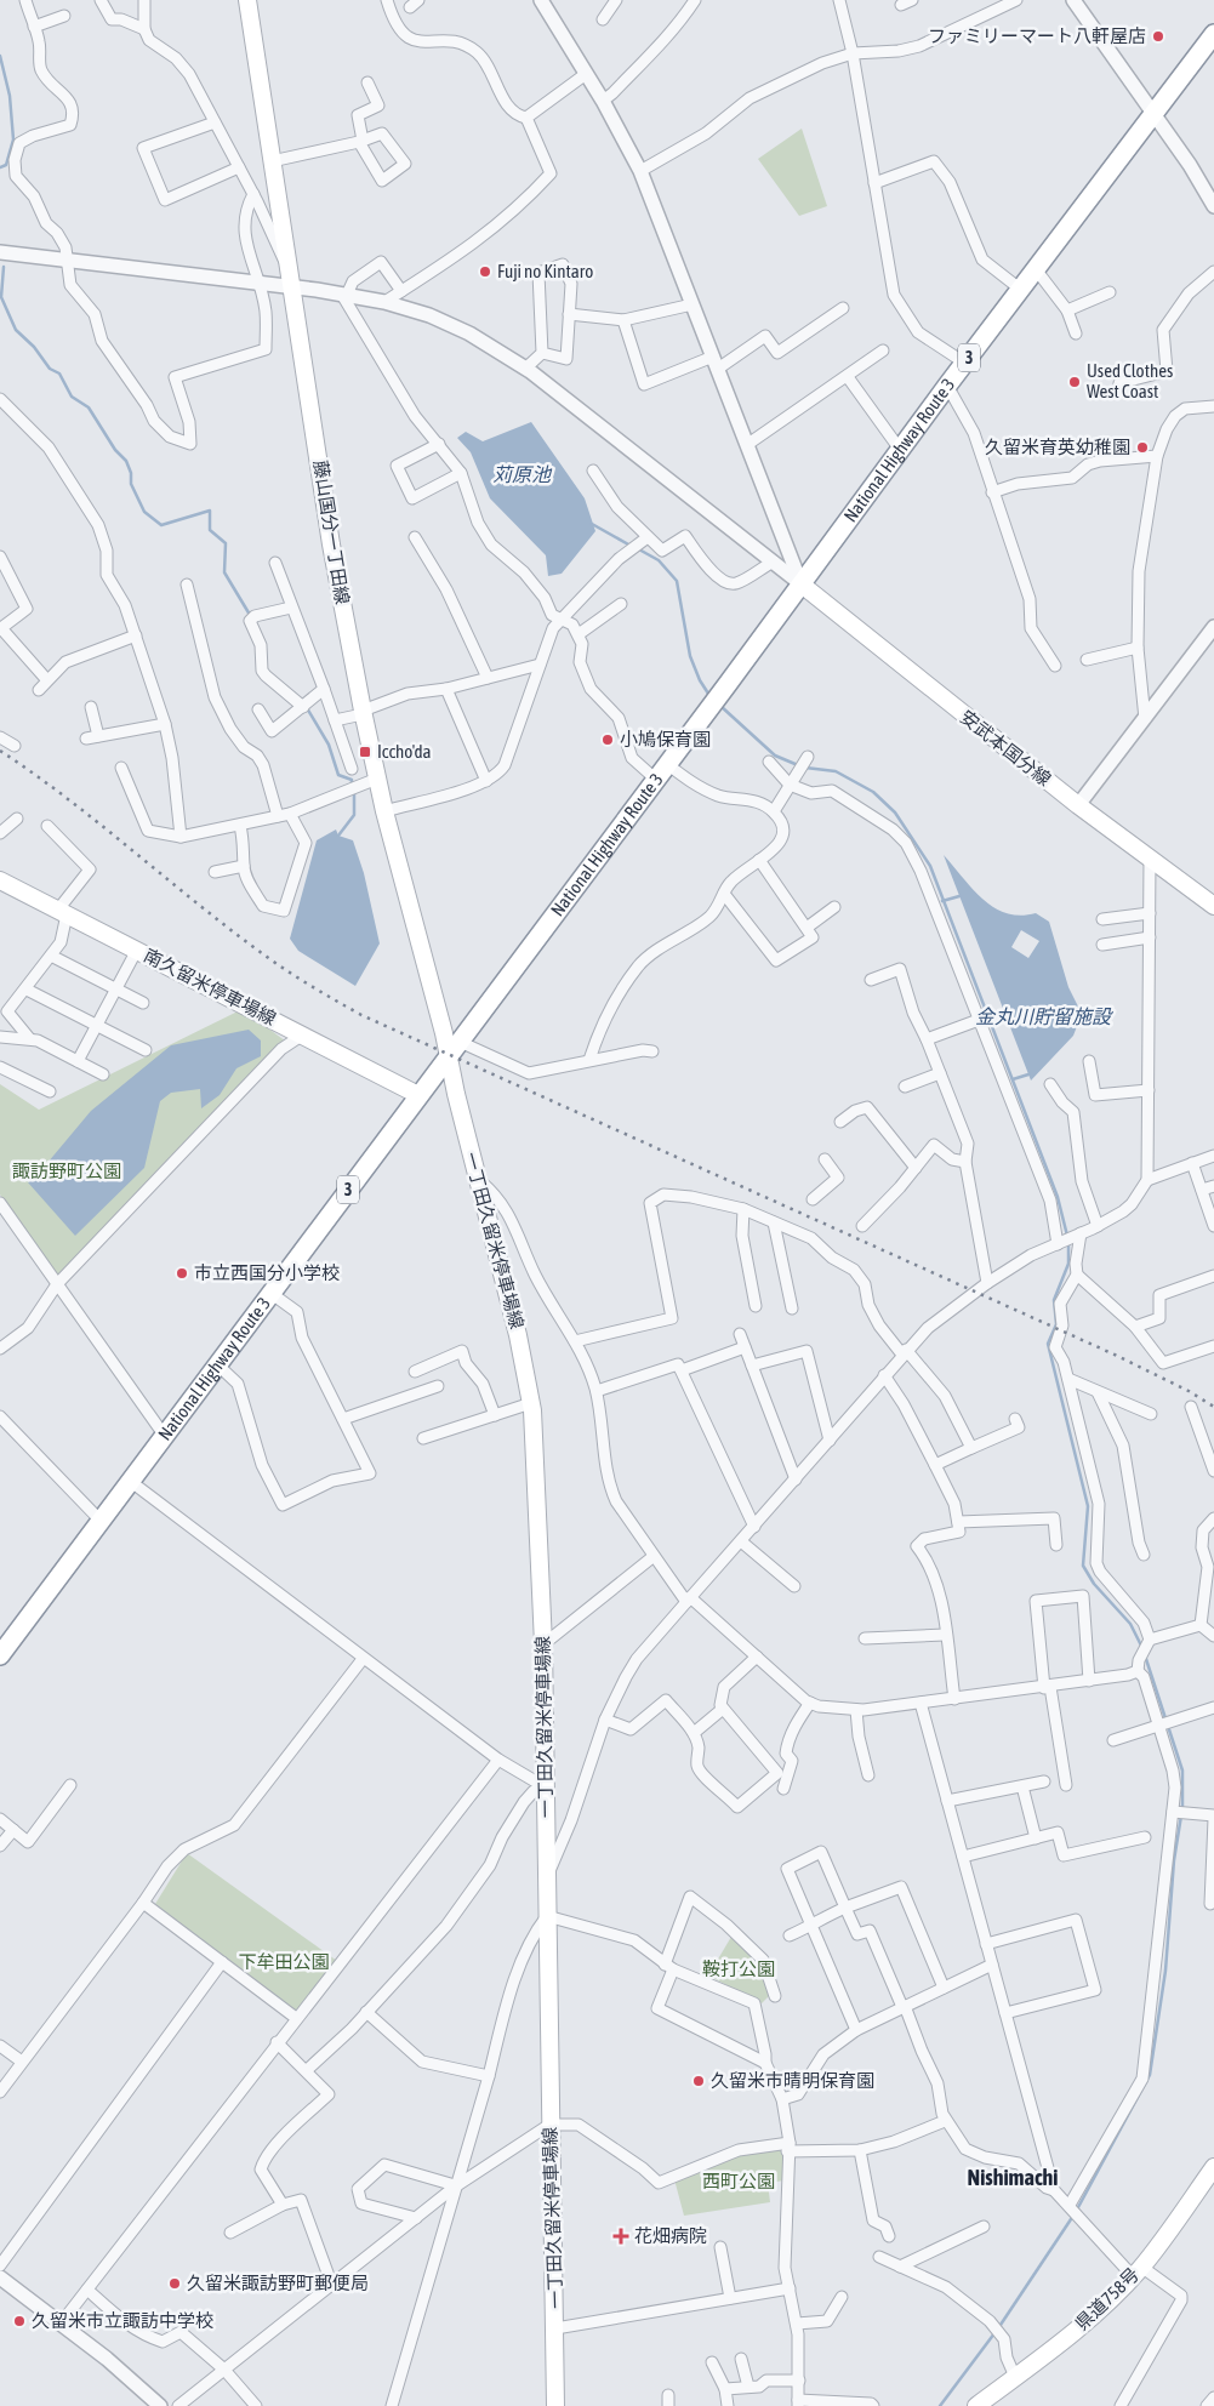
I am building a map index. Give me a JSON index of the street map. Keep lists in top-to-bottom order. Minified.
{"streets":{"highway":["3","National Highway Route 3"],"main road":["藤山国分一丁田線","安武本国分線","南久留米停車場線","一丁田久留米停車場線","県道758号"]},"crossings":[["National Highway Route 3","藤山国分一丁田線"],["National Highway Route 3","安武本国分線"],["National Highway Route 3","南久留米停車場線"],["National Highway Route 3","一丁田久留米停車場線"],["藤山国分一丁田線","一丁田久留米停車場線"]],"districts":["Nishimachi"],"water":["苅原池","金丸川貯留施設"],"parks":["諏訪野町公園","下牟田公園","鞍打公園","西町公園"],"places":{"other":["ファミリーマート八軒屋店","Fuji no Kintaro","Used Clothes West Coast","久留米育英幼稚園","小鳩保育園","市立西国分小学校","久留米市晴明保育園","久留米諏訪野町郵便局","久留米市立諏訪中学校"],"transit":["Iccho'da"],"health":["花畑病院"]}}
